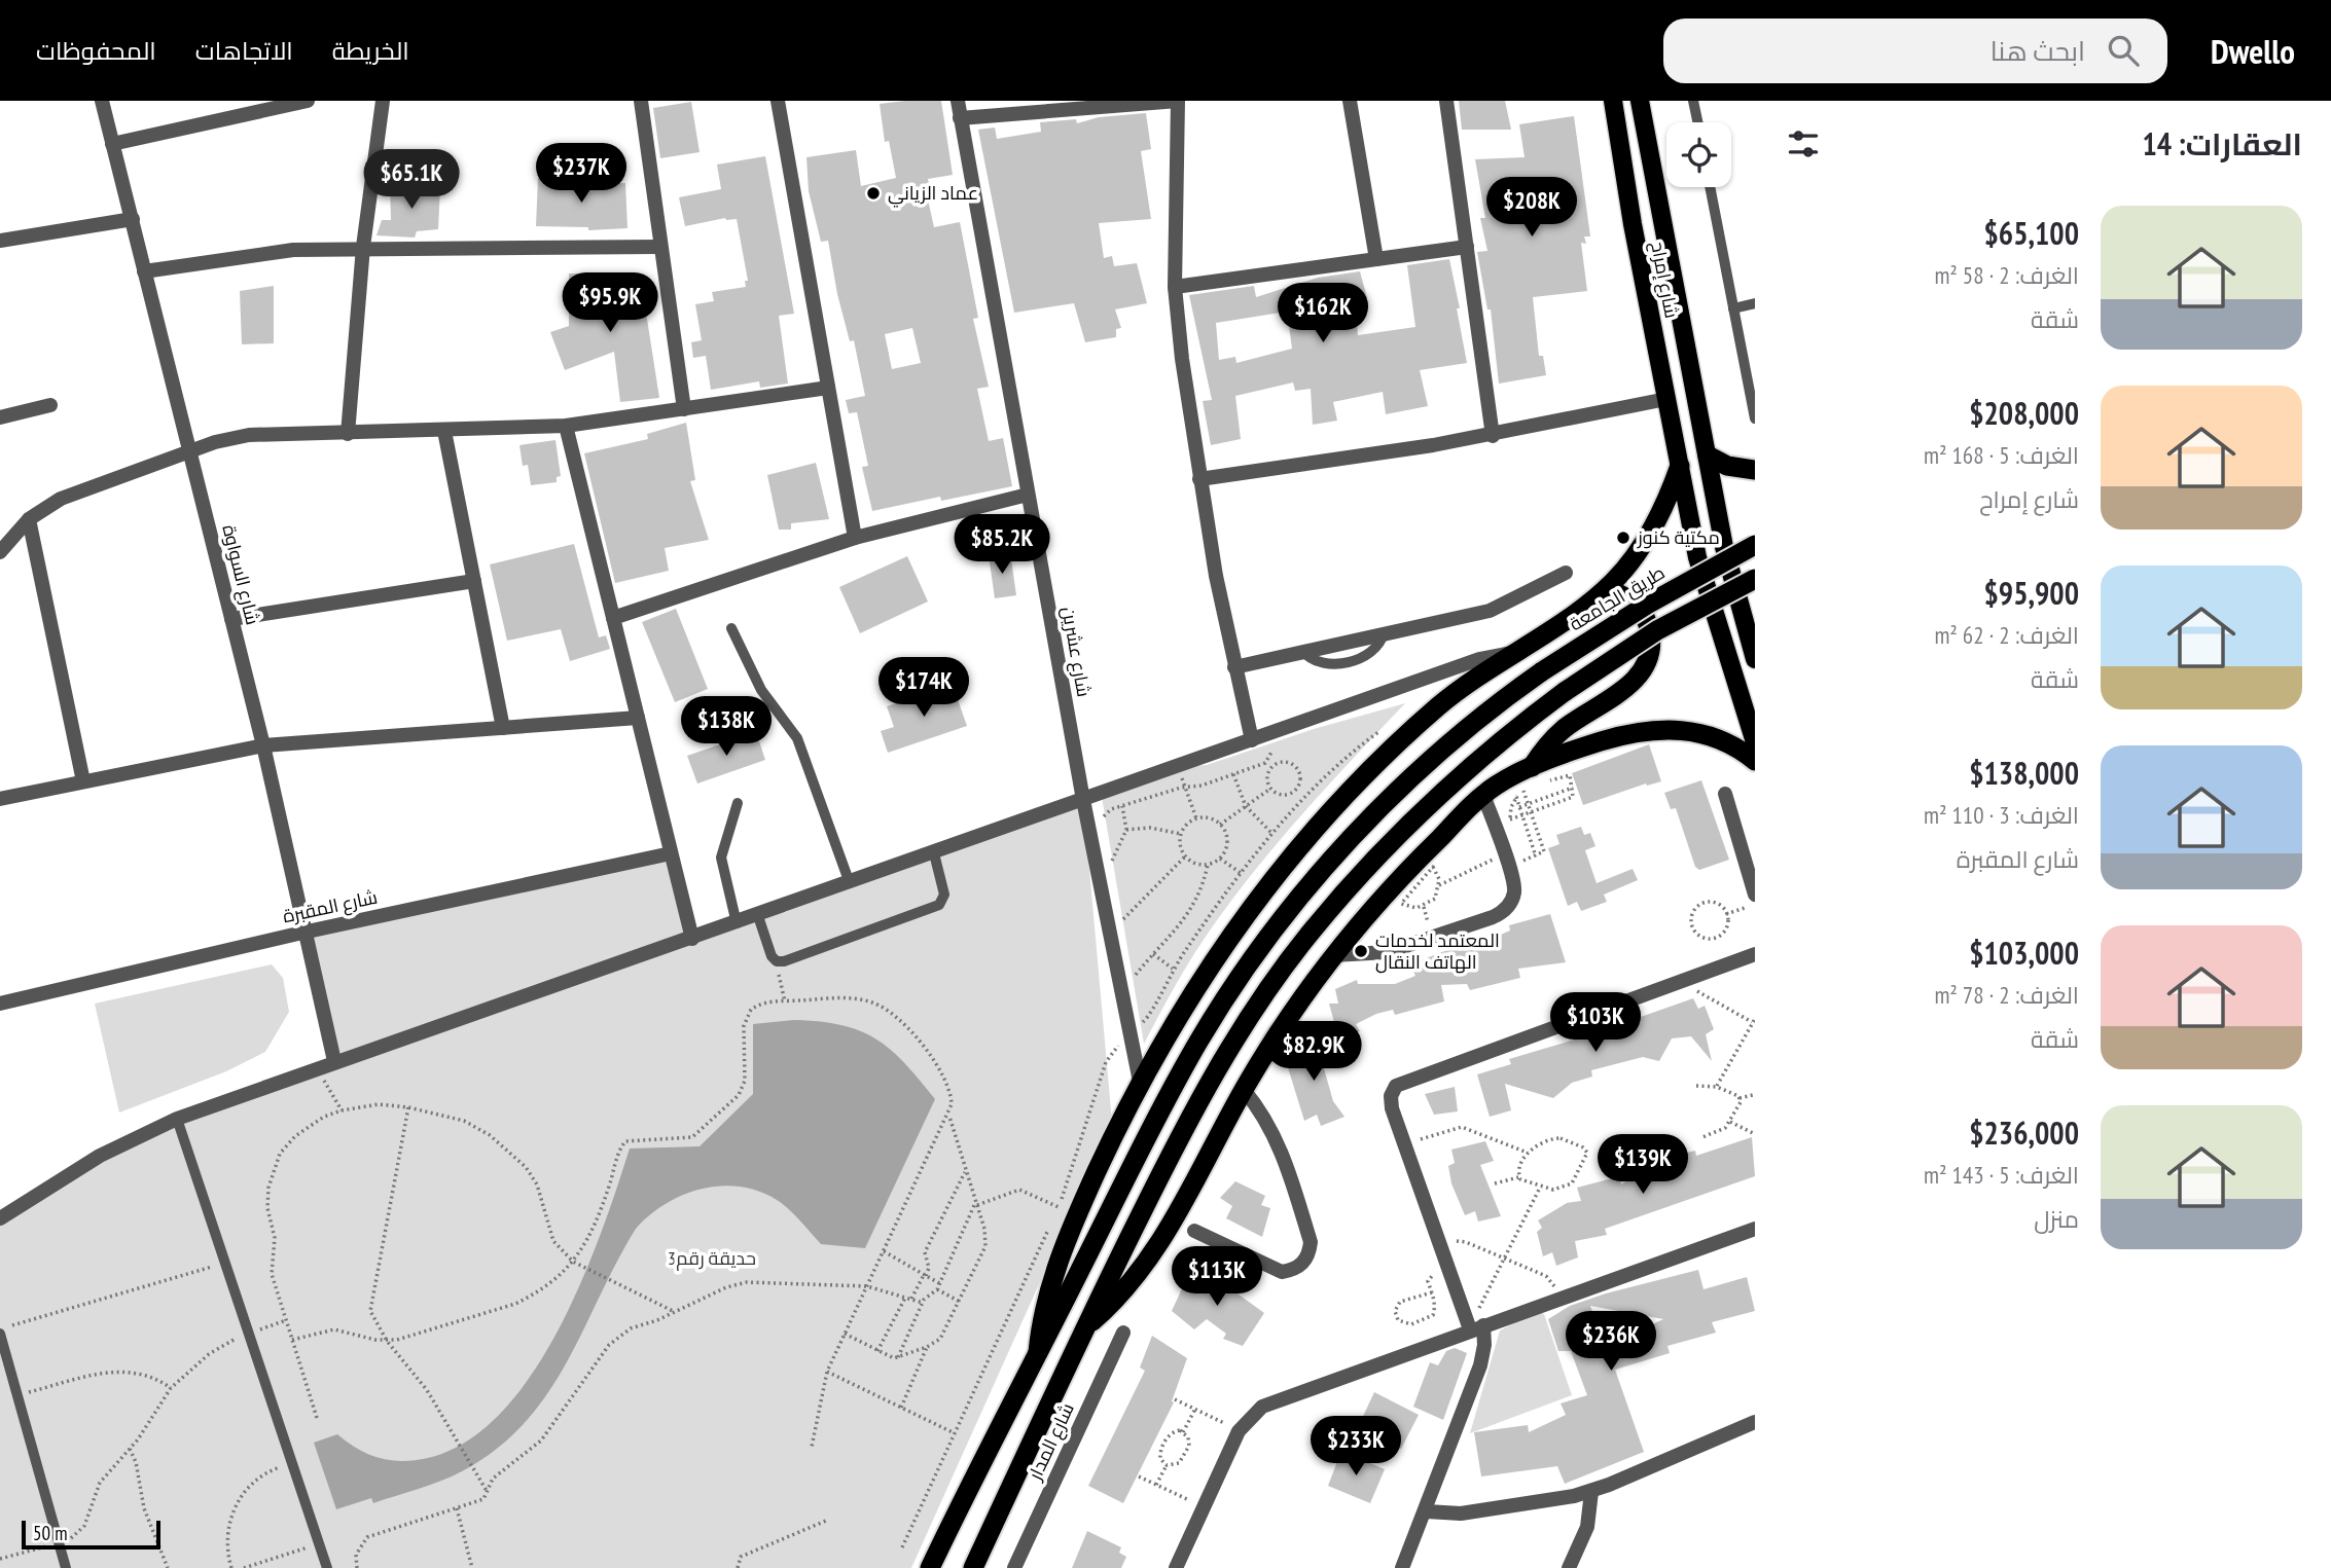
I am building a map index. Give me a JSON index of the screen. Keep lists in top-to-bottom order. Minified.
{"streets":{"highway":["طريق الجامعة"],"main road":["شارع إمراح"],"street":["شارع السواوة","شارع عشرين","شارع المقبرة","شارع المدار"]},"crossings":[["شارع السواوة","شارع المقبرة"]],"parks":["حديقة رقم3"],"places":["عماد الزياني","مكتية كنوز","المعتمد لخدمات الهاتف النقال"],"scale_bar":"50 m","page":{"header":"Dwello","search":"ابحث هنا","nav":["الخريطة","الاتجاهات","المحفوظات"],"heading":"العقارات: 14","price":["$237K","$65.1K","$208K","$95.9K","$162K","$85.2K","$174K","$138K","$103K","$82.9K","$139K","$113K","$236K","$233K"],"list":[{"name":"$65,100","note":"الغرف: 2 · 58 m² · شقة"},{"name":"$208,000","note":"الغرف: 5 · 168 m² · شارع إمراح"},{"name":"$95,900","note":"الغرف: 2 · 62 m² · شقة"},{"name":"$138,000","note":"الغرف: 3 · 110 m² · شارع المقبرة"},{"name":"$103,000","note":"الغرف: 2 · 78 m² · شقة"},{"name":"$236,000","note":"الغرف: 5 · 143 m² · منزل"}],"scale":"50 m"}}
